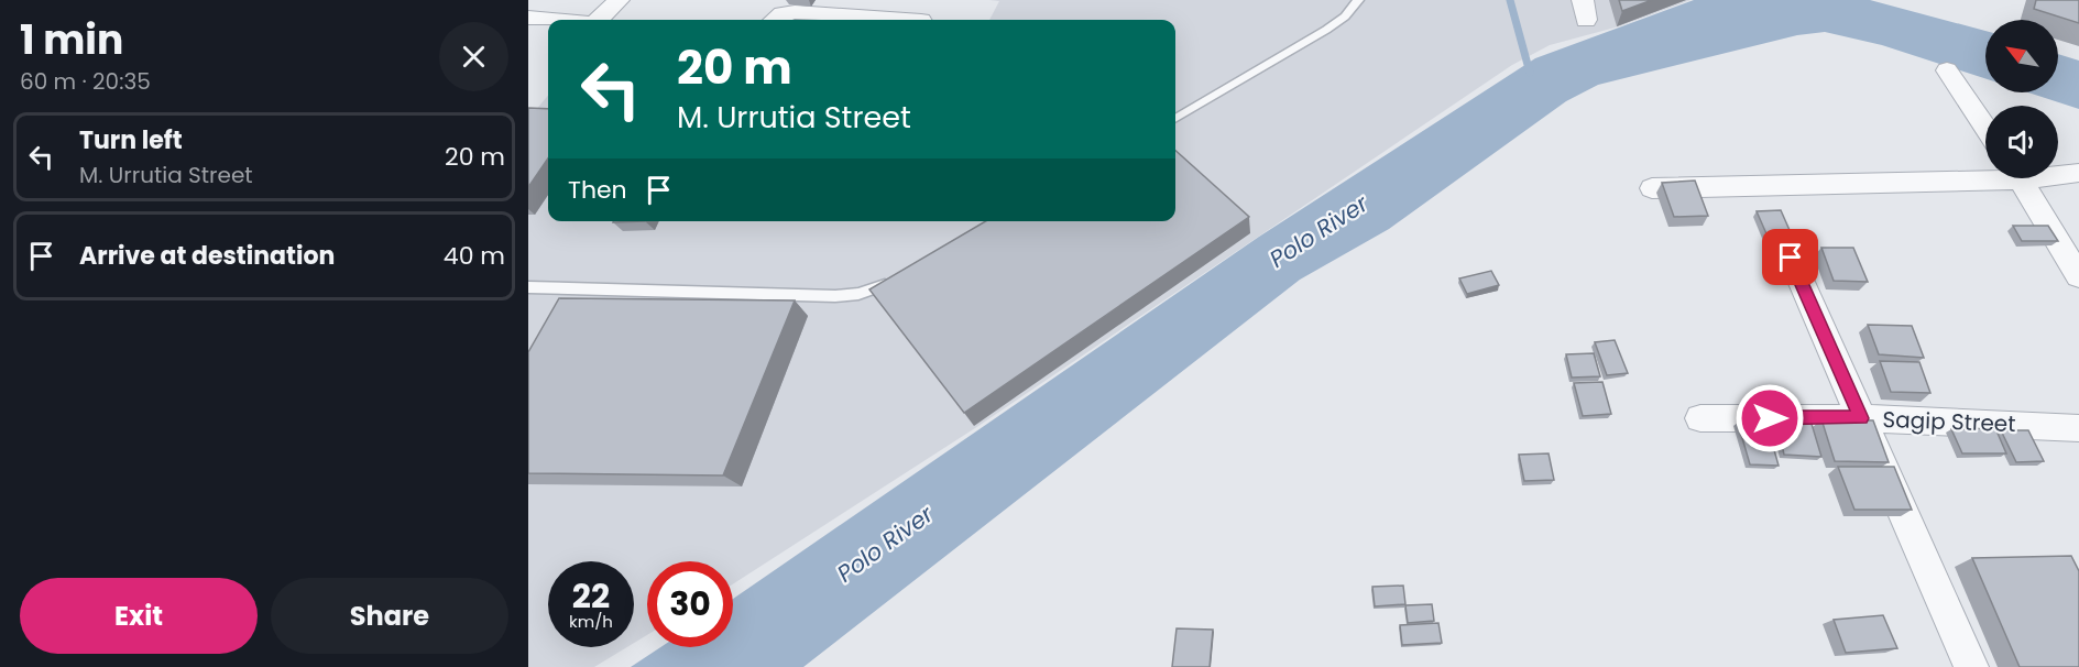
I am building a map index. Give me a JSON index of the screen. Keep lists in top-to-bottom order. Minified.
{"streets":{"street":["Sagip Street"]},"water":["Polo River"],"north":"top left","page":{"heading":["1 min","60 m · 20:35"],"turn":["20 m","M. Urrutia Street"],"list":[{"name":"Turn left","note":"M. Urrutia Street","value":"20 m"},{"name":"Arrive at destination","value":"40 m"}],"then":"Then","speed":"22 km/h","limit":"30","buttons":["Exit","Share"]}}
